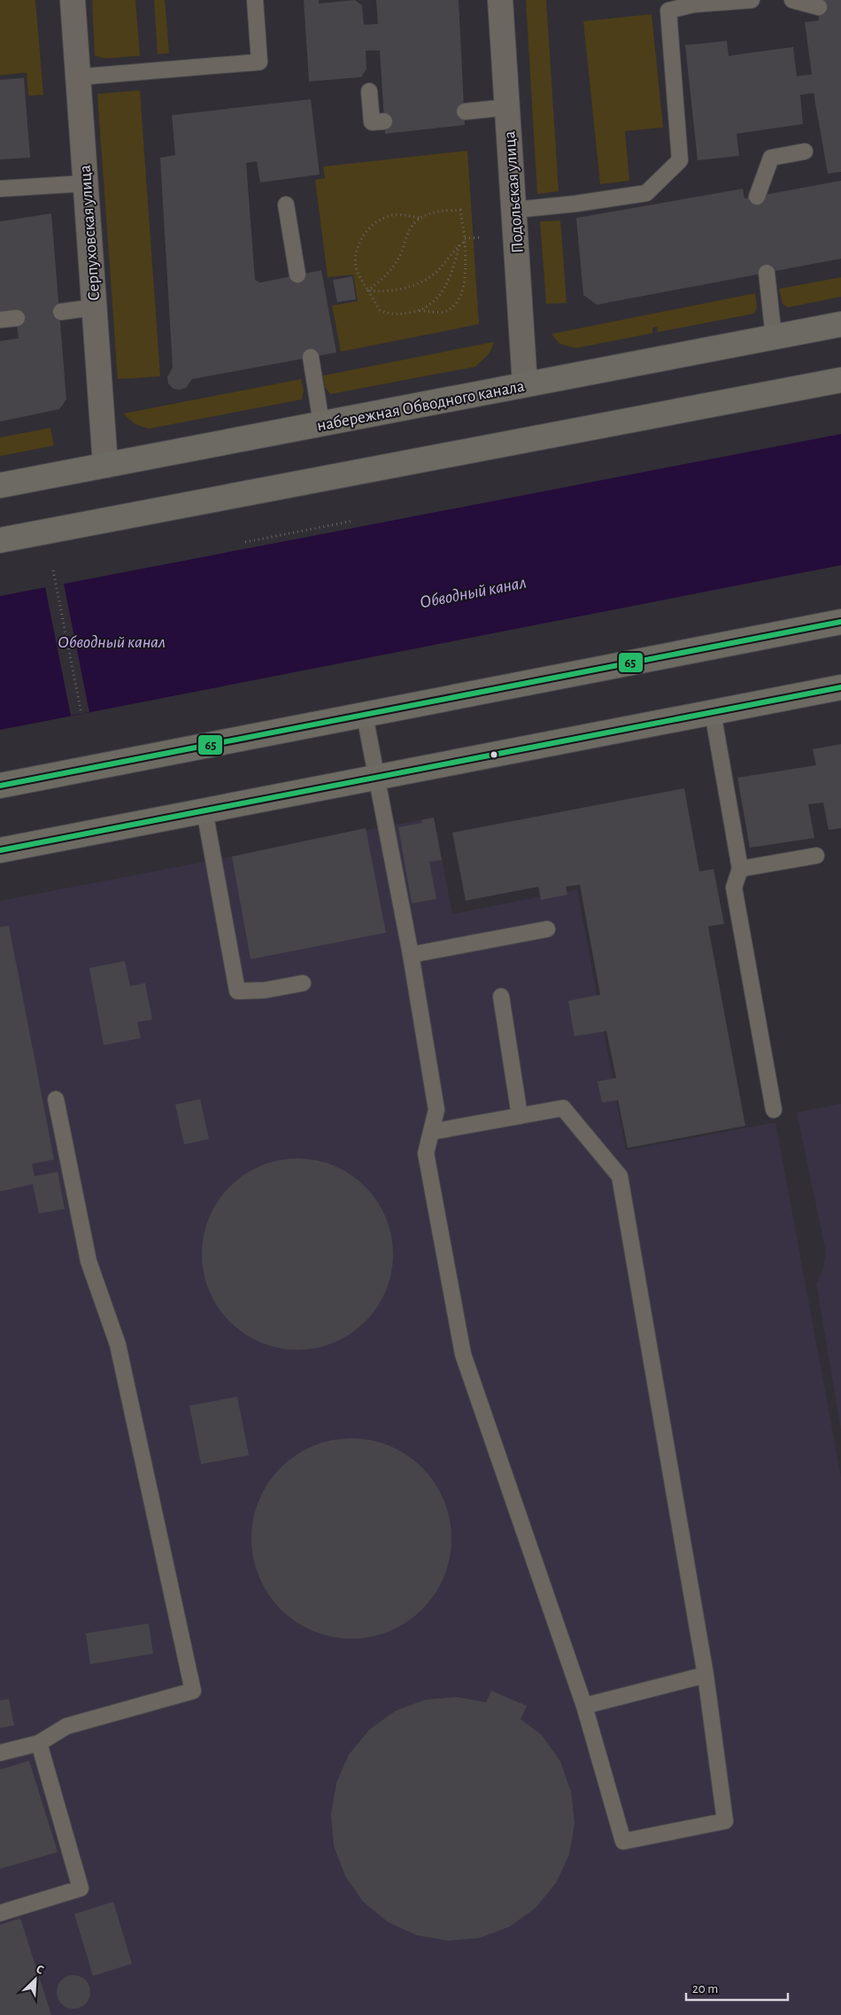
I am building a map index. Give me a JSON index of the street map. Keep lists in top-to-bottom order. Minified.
{"streets":{"main road":["набережная Обводного канала"],"street":["Подольская улица","Серпуховская улица"]},"crossings":[["Подольская улица","набережная Обводного канала"],["Серпуховская улица","набережная Обводного канала"]],"water":["Обводный канал"],"lines":["transit line 65"],"scale_bar":"20 m","north":"top right"}
